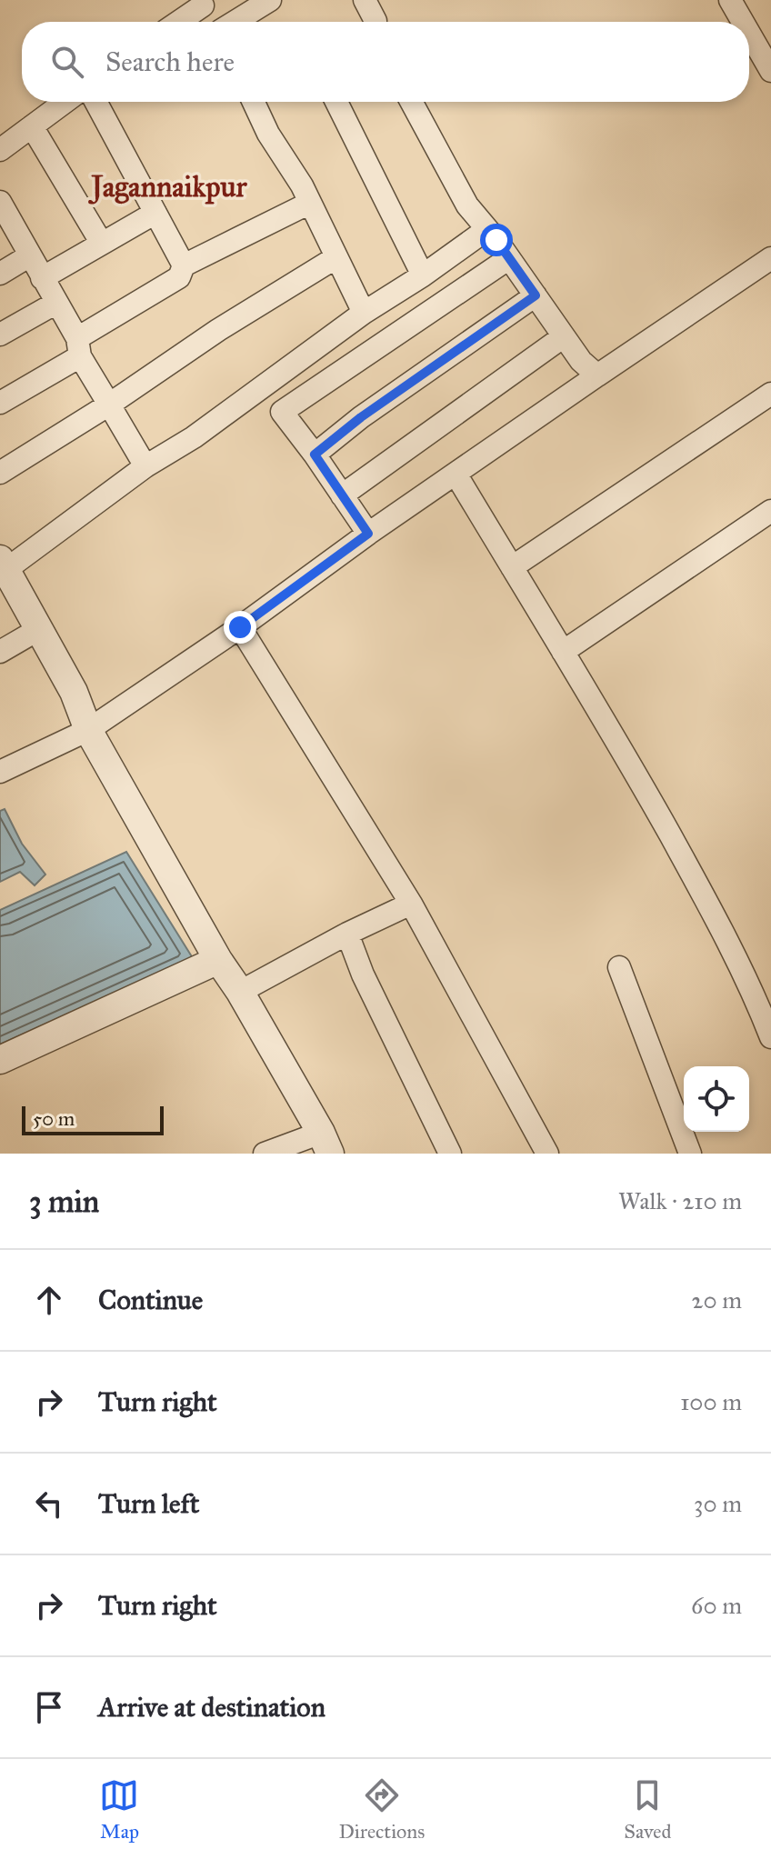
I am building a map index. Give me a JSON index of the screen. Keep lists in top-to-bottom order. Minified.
{"districts":["Jagannaikpur"],"scale_bar":"50 m","page":{"search":"Search here","scale":"50 m","heading":["3 min","Walk · 210 m"],"list":[["Continue","20 m"],["Turn right","100 m"],["Turn left","30 m"],["Turn right","60 m"],"Arrive at destination"],"nav":["Map","Directions","Saved"]}}
